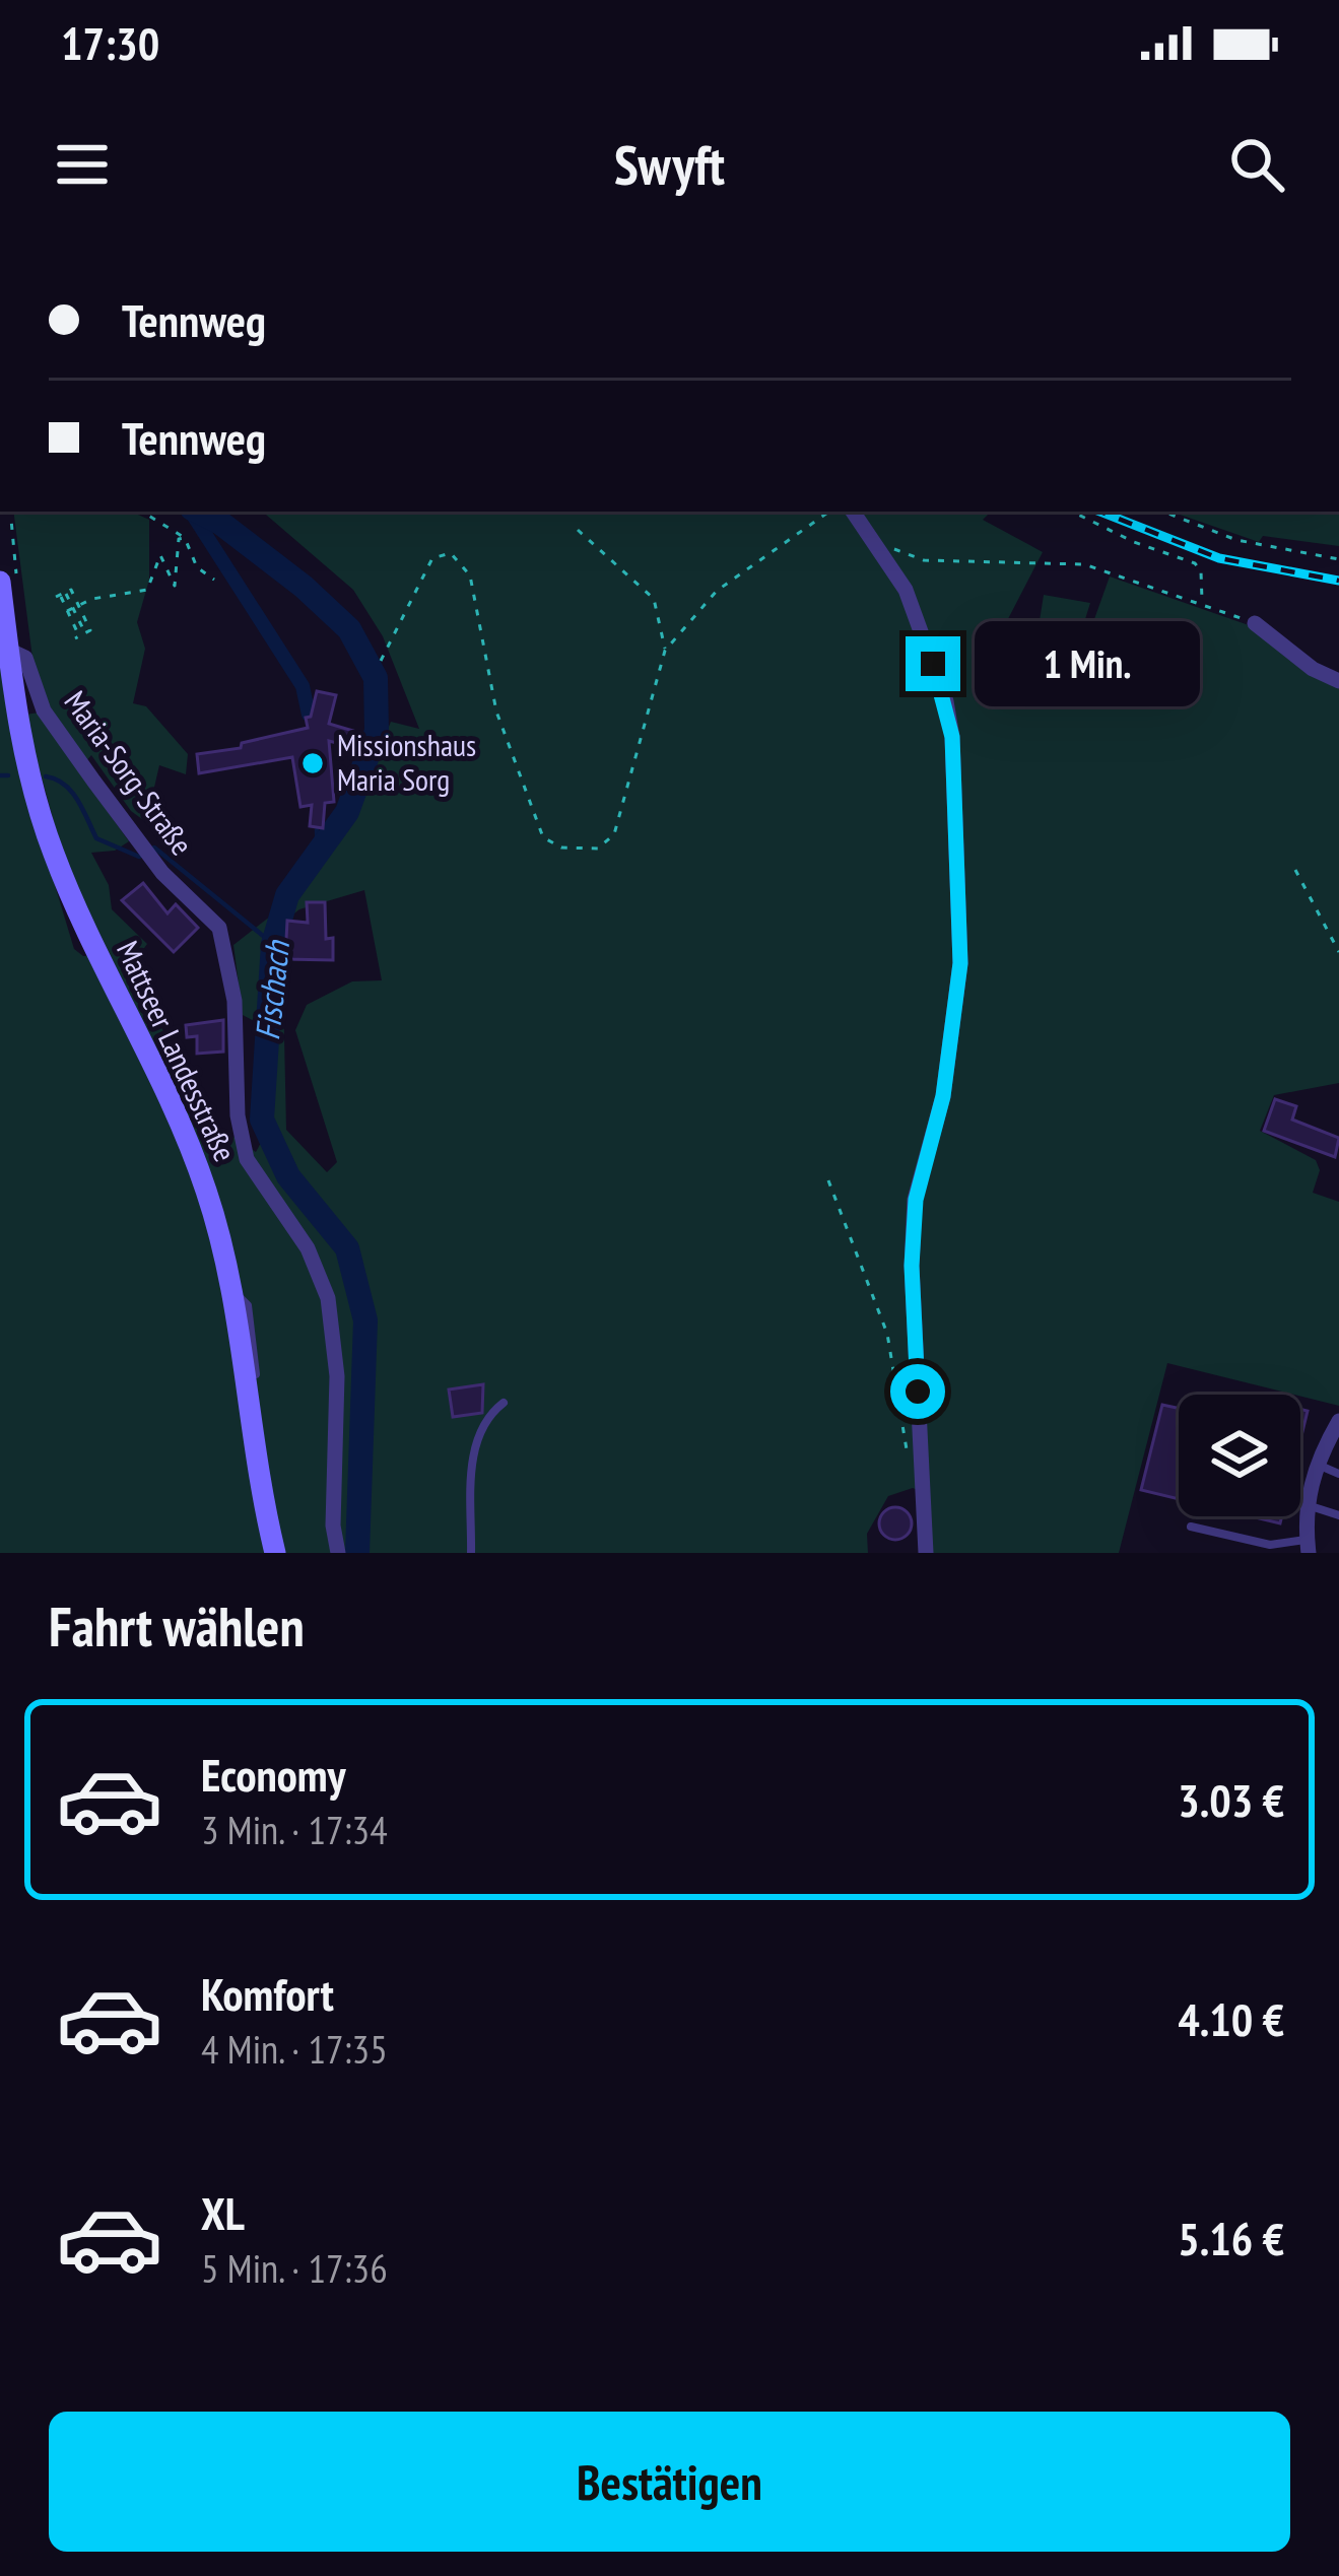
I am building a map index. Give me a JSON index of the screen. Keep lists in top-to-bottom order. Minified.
{"streets":{"main road":["Mattseer Landesstraße"],"street":["Maria-Sorg-Straße"]},"crossings":[["Maria-Sorg-Straße","Mattseer Landesstraße"]],"water":["Fischach"],"places":["Missionshaus Maria Sorg"],"page":{"status":"17:30","header":"Swyft","banner":["Tennweg","Tennweg"],"bubble":"1 Min.","heading":"Fahrt wählen","list":[{"name":"Economy","note":"3 Min. · 17:34","value":"3.03 €"},{"name":"Komfort","note":"4 Min. · 17:35","value":"4.10 €"},{"name":"XL","note":"5 Min. · 17:36","value":"5.16 €"}],"buttons":"Bestätigen"}}
